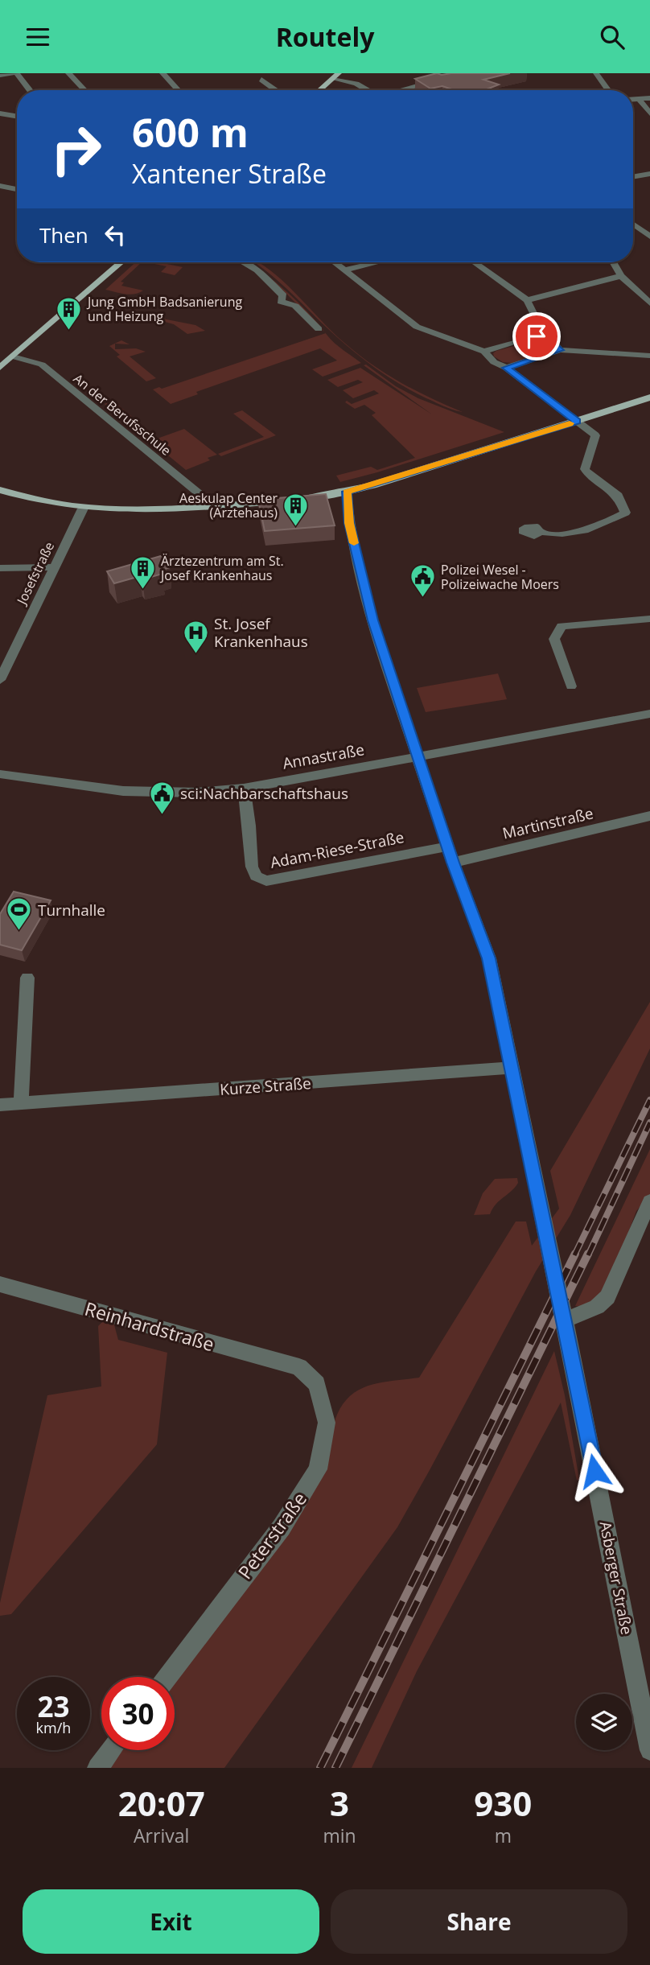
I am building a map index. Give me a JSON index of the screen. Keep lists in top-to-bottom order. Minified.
{"streets":{"street":["An der Berufsschule","Josefstraße","Annastraße","Martinstraße","Adam-Riese-Straße","Kurze Straße","Reinhardstraße","Peterstraße","Asberger Straße"]},"crossings":[["Annastraße","Adam-Riese-Straße"],["Annastraße","Asberger Straße"],["Martinstraße","Asberger Straße"],["Adam-Riese-Straße","Asberger Straße"],["Kurze Straße","Asberger Straße"],["Reinhardstraße","Peterstraße"]],"places":{"building":["Jung GmbH Badsanierung und Heizung","Aeskulap Center (Ärztehaus)","Ärztezentrum am St. Josef Krankenhaus"],"public building":["Polizei Wesel - Polizeiwache Moers","sci:Nachbarschaftshaus"],"hospital":["St. Josef Krankenhaus"],"sports":["Turnhalle"]},"page":{"header":"Routely","turn":["600 m","Xantener Straße"],"then":"Then","speed":"23 km/h","limit":"30","eta":["20:07","Arrival","3","min","930","m"],"buttons":["Exit","Share"]}}
